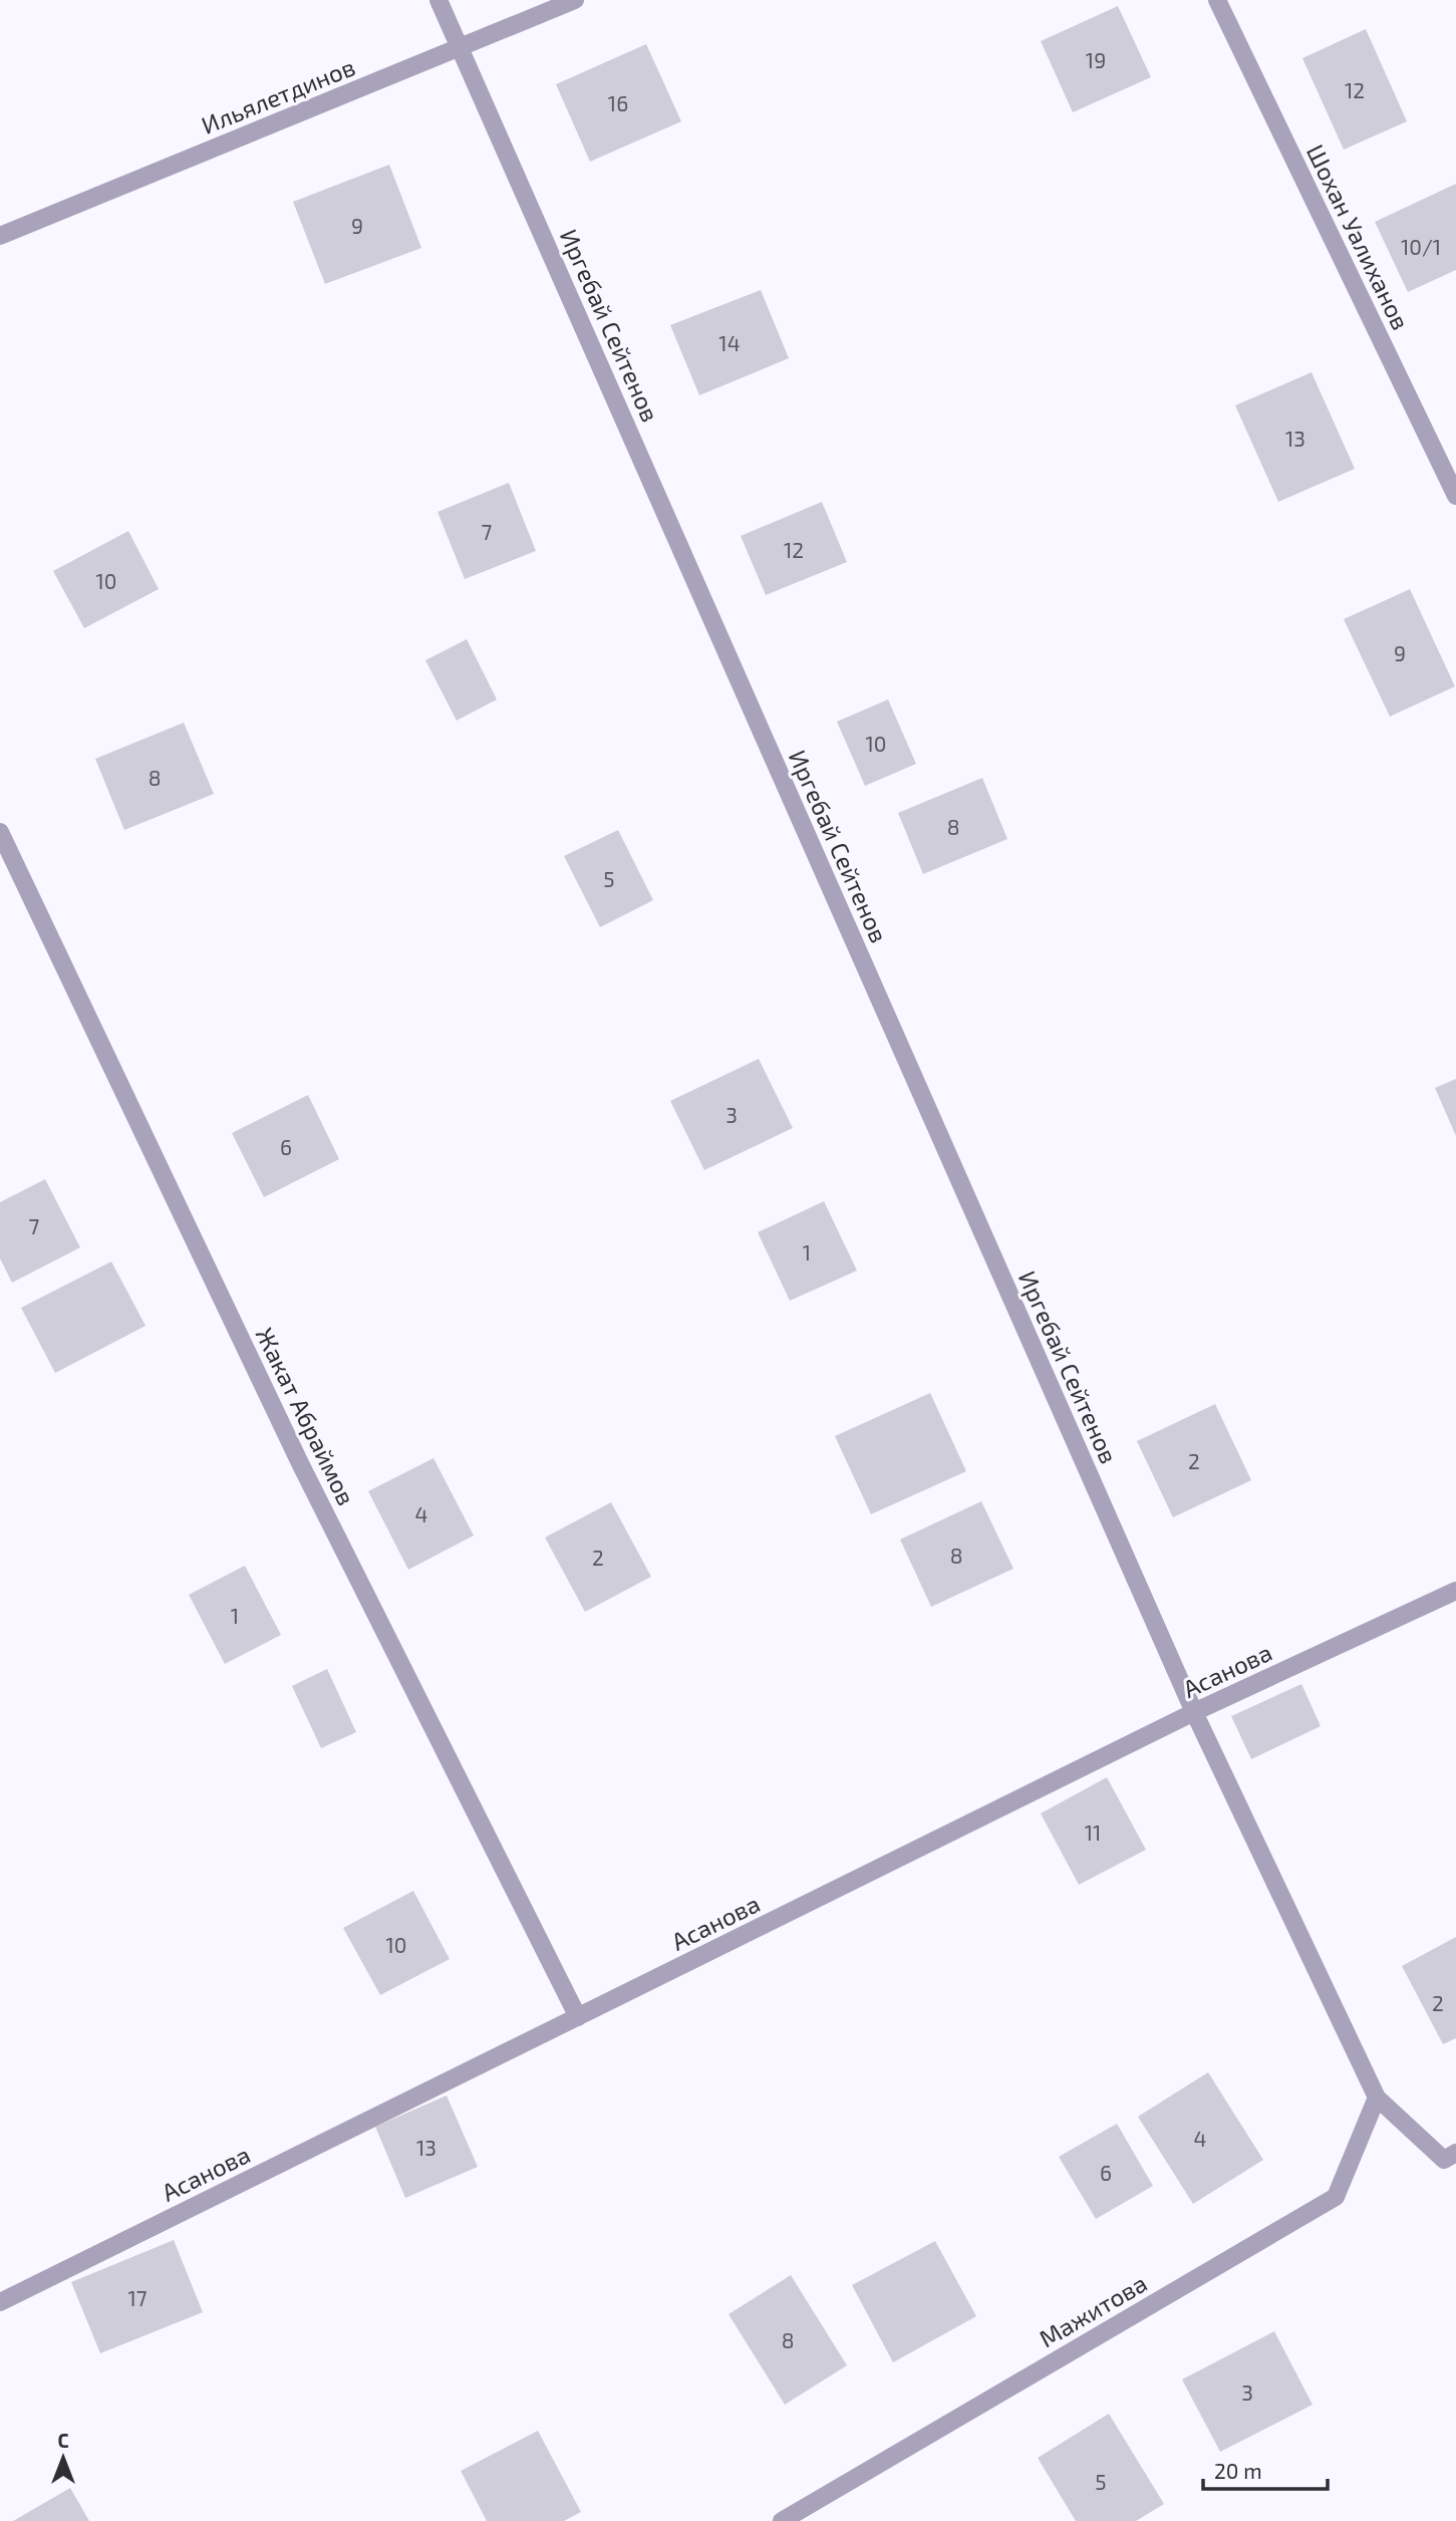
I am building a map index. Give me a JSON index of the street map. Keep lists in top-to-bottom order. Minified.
{"streets":{"street":["Ильялетдинов","Шохан Уалиханов","Иргебай Сейтенов","Жакат Абраймов","Асанова","Мажитова"]},"crossings":[["Ильялетдинов","Иргебай Сейтенов"],["Иргебай Сейтенов","Асанова"],["Жакат Абраймов","Асанова"]],"house_numbers":["19","12","16","9","10/1","14","13","7","12","10","9","10","8","8","5","3","6","7","1","2","4","8","2","1","11","10","2","4","13","6","17","8","3","5"],"scale_bar":"20 m","north":"top"}
